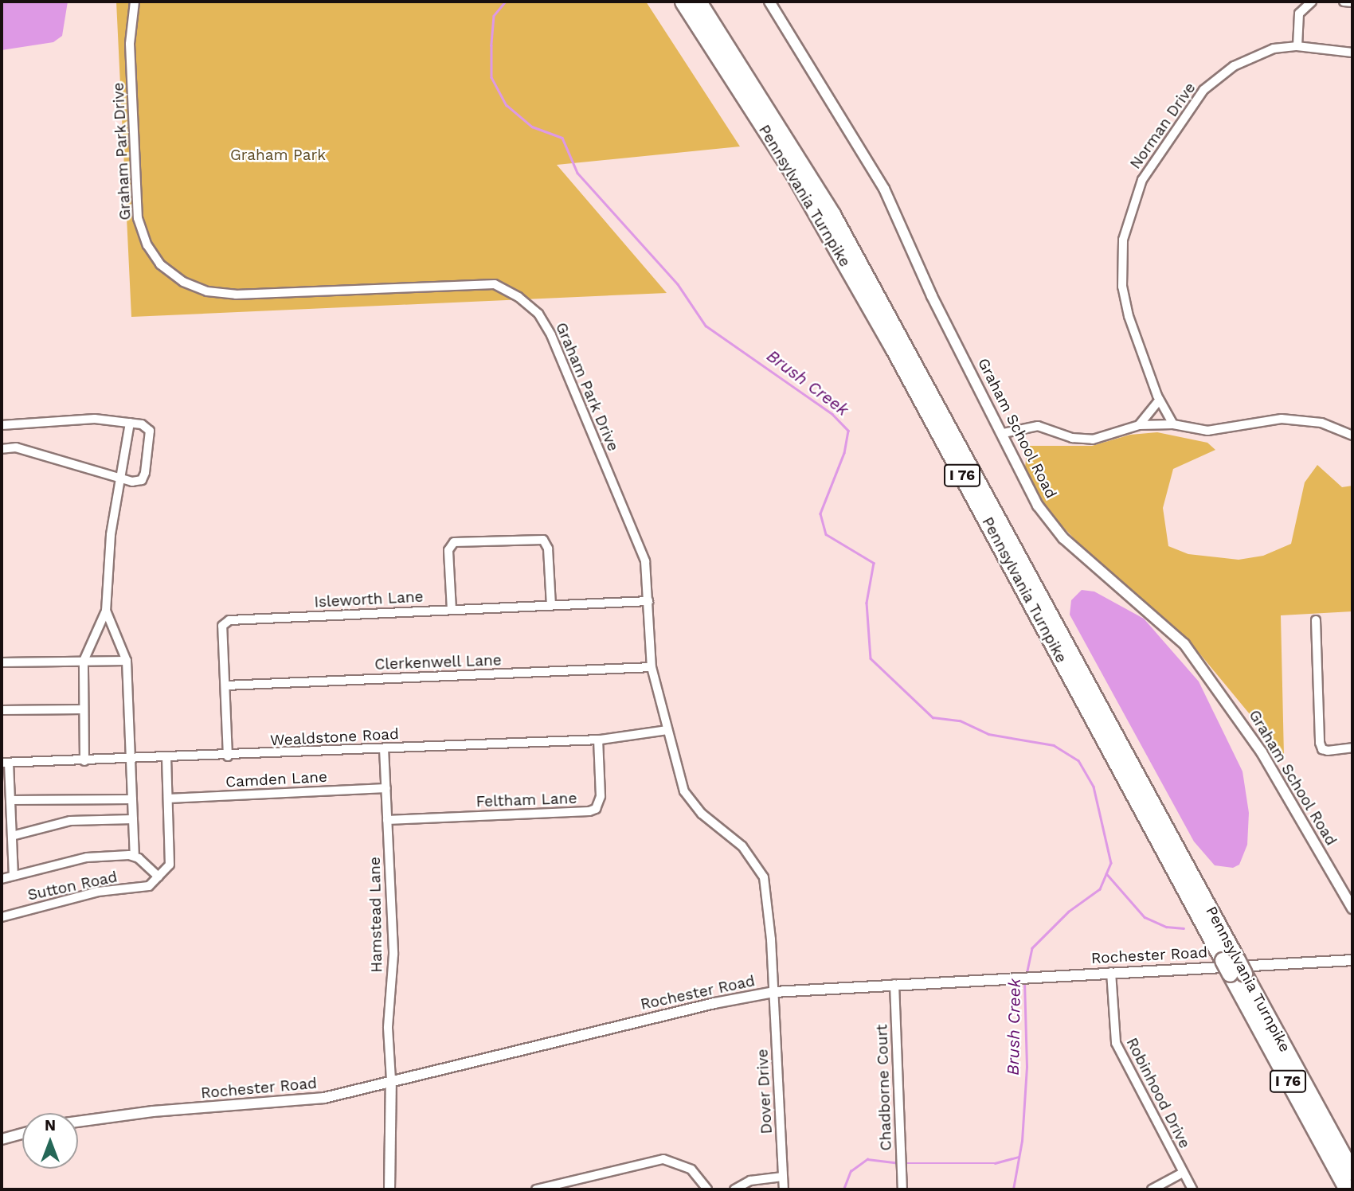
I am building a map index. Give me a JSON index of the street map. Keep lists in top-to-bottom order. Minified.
{"streets":{"highway":["Pennsylvania Turnpike","I 76"],"street":["Norman Drive","Graham Park Drive","Graham School Road","Isleworth Lane","Clerkenwell Lane","Wealdstone Road","Camden Lane","Feltham Lane","Sutton Road","Hamstead Lane","Rochester Road","Chadborne Court","Dover Drive","Robinhood Drive"]},"crossings":[["Graham Park Drive","Isleworth Lane"],["Graham Park Drive","Clerkenwell Lane"],["Graham Park Drive","Wealdstone Road"],["Graham Park Drive","Rochester Road"],["Graham Park Drive","Dover Drive"],["Isleworth Lane","Clerkenwell Lane"],["Isleworth Lane","Wealdstone Road"],["Wealdstone Road","Feltham Lane"],["Wealdstone Road","Hamstead Lane"],["Camden Lane","Hamstead Lane"],["Feltham Lane","Hamstead Lane"],["Hamstead Lane","Rochester Road"],["Rochester Road","Chadborne Court"],["Rochester Road","Dover Drive"],["Rochester Road","Robinhood Drive"]],"water":["Brush Creek"],"parks":["Graham Park"],"north":"top"}
